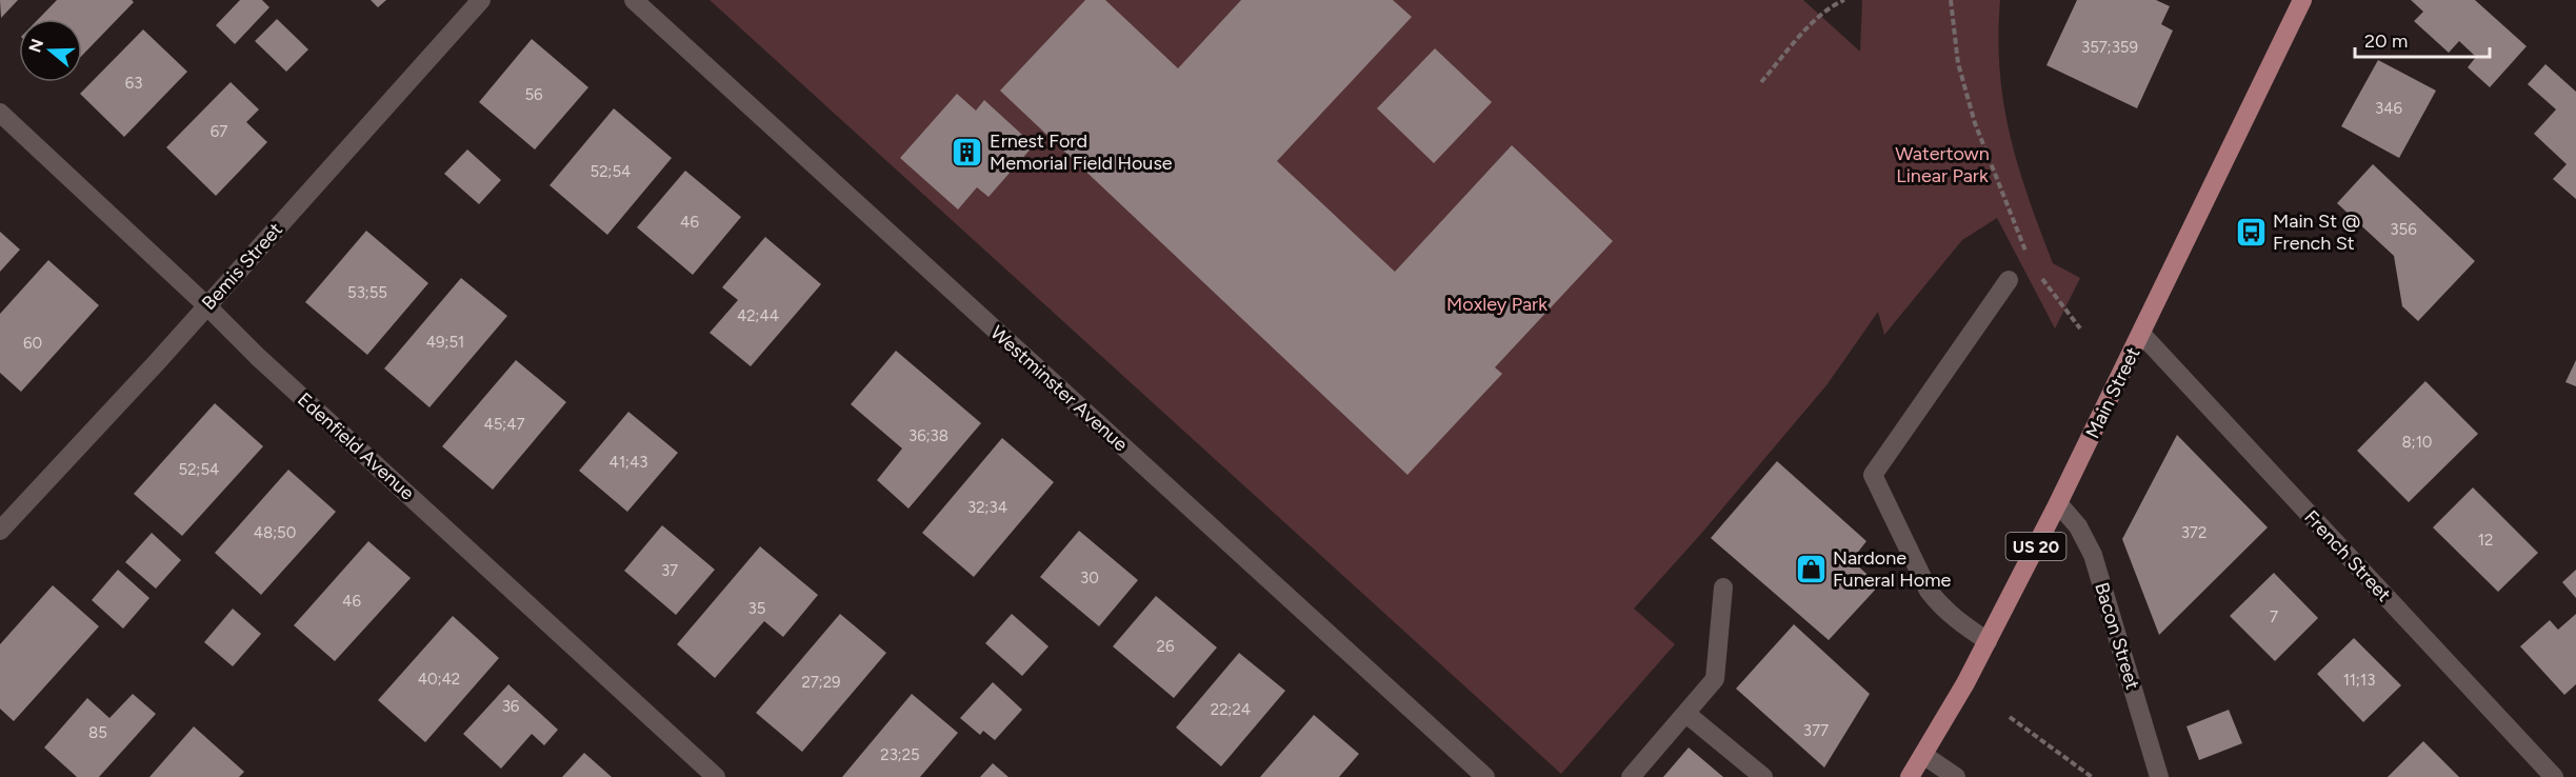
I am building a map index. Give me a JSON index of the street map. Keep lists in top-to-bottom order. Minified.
{"streets":{"main road":["Main Street","US 20"],"street":["Bemis Street","Westminster Avenue","Edenfield Avenue","French Street","Bacon Street"]},"crossings":[["Bemis Street","Edenfield Avenue"],["Main Street","French Street"],["Main Street","Bacon Street"]],"parks":["Watertown Linear Park","Moxley Park"],"places":{"building":["Ernest Ford Memorial Field House"],"bus stop":["Main St @ French St"],"shop":["Nardone Funeral Home"]},"house_numbers":["357;359","63","56","346","67","52;54","46","356","53;55","42;44","49;51","60","45;47","36;38","8;10","41;43","52;54","32;34","48;50","372","12","37","30","46","35","7","26","40;42","11;13","27;29","36","22;24","377","85","23;25"],"scale_bar":"20 m","north":"left"}
